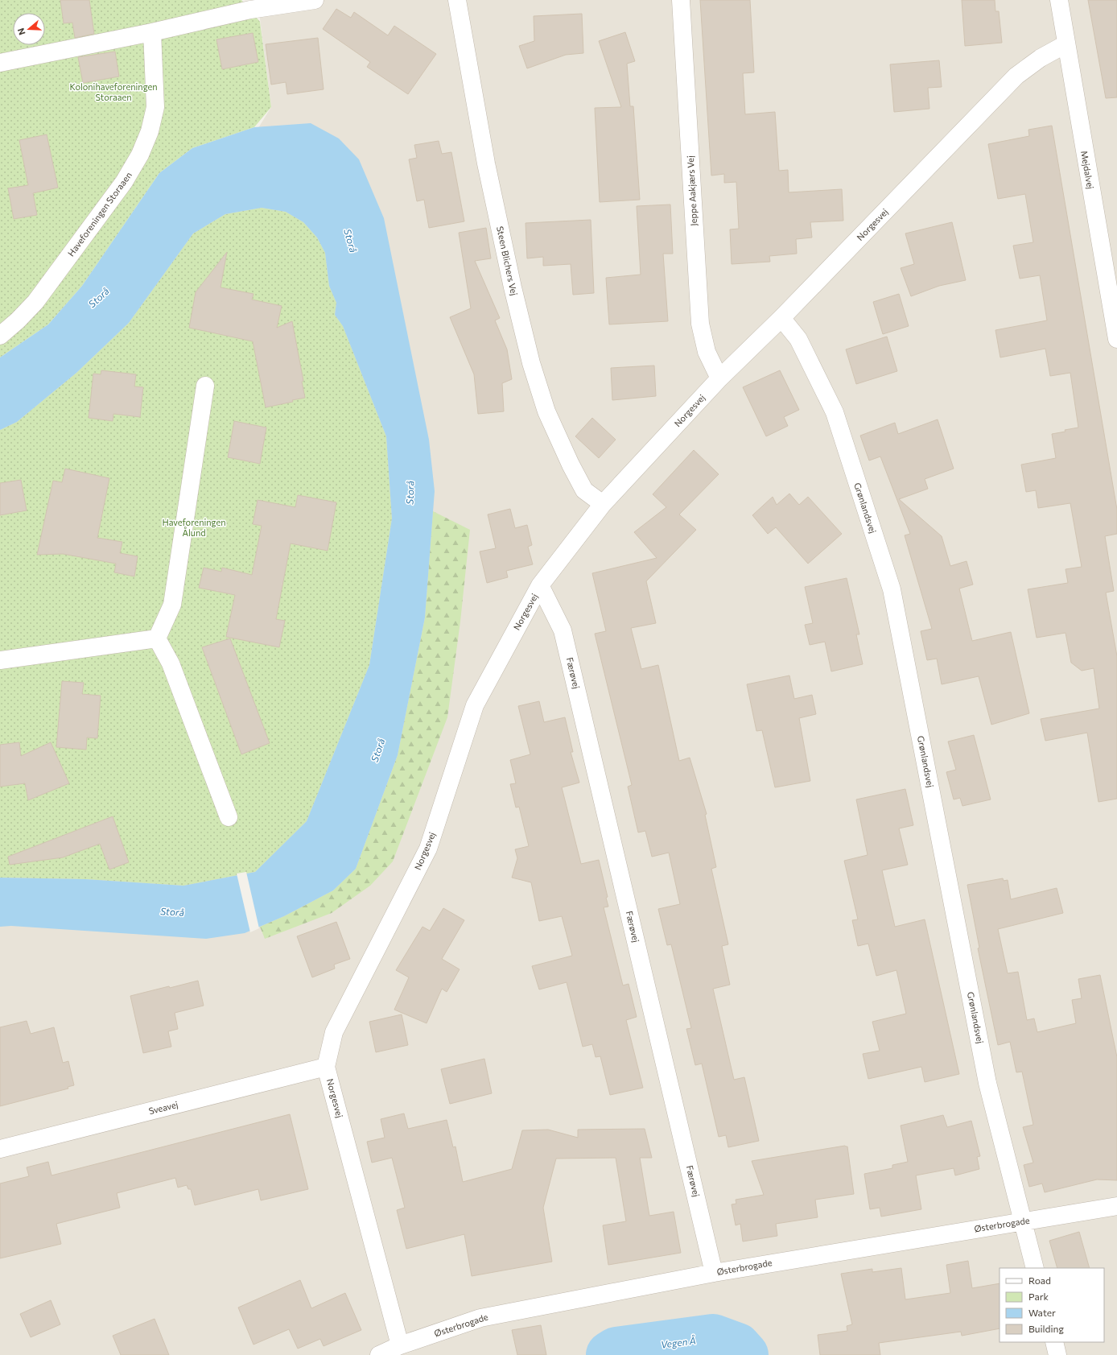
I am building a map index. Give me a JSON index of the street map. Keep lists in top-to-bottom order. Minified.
{"streets":{"street":["Mejdalvej","Jeppe Aakjærs Vej","Haveforeningen Storaaen","Norgesvej","Steen Blichers Vej","Grønlandsvej","Færøvej","Sveavej","Østerbrogade"]},"crossings":[["Mejdalvej","Norgesvej"],["Jeppe Aakjærs Vej","Norgesvej"],["Norgesvej","Steen Blichers Vej"],["Norgesvej","Grønlandsvej"],["Norgesvej","Færøvej"],["Norgesvej","Sveavej"],["Norgesvej","Østerbrogade"],["Grønlandsvej","Østerbrogade"],["Færøvej","Østerbrogade"]],"water":["Storå","Vegen Å"],"parks":["Kolonihaveforeningen Storaaen","Haveforeningen Ålund"],"legend":["Road","Park","Water","Building"],"north":"left"}
